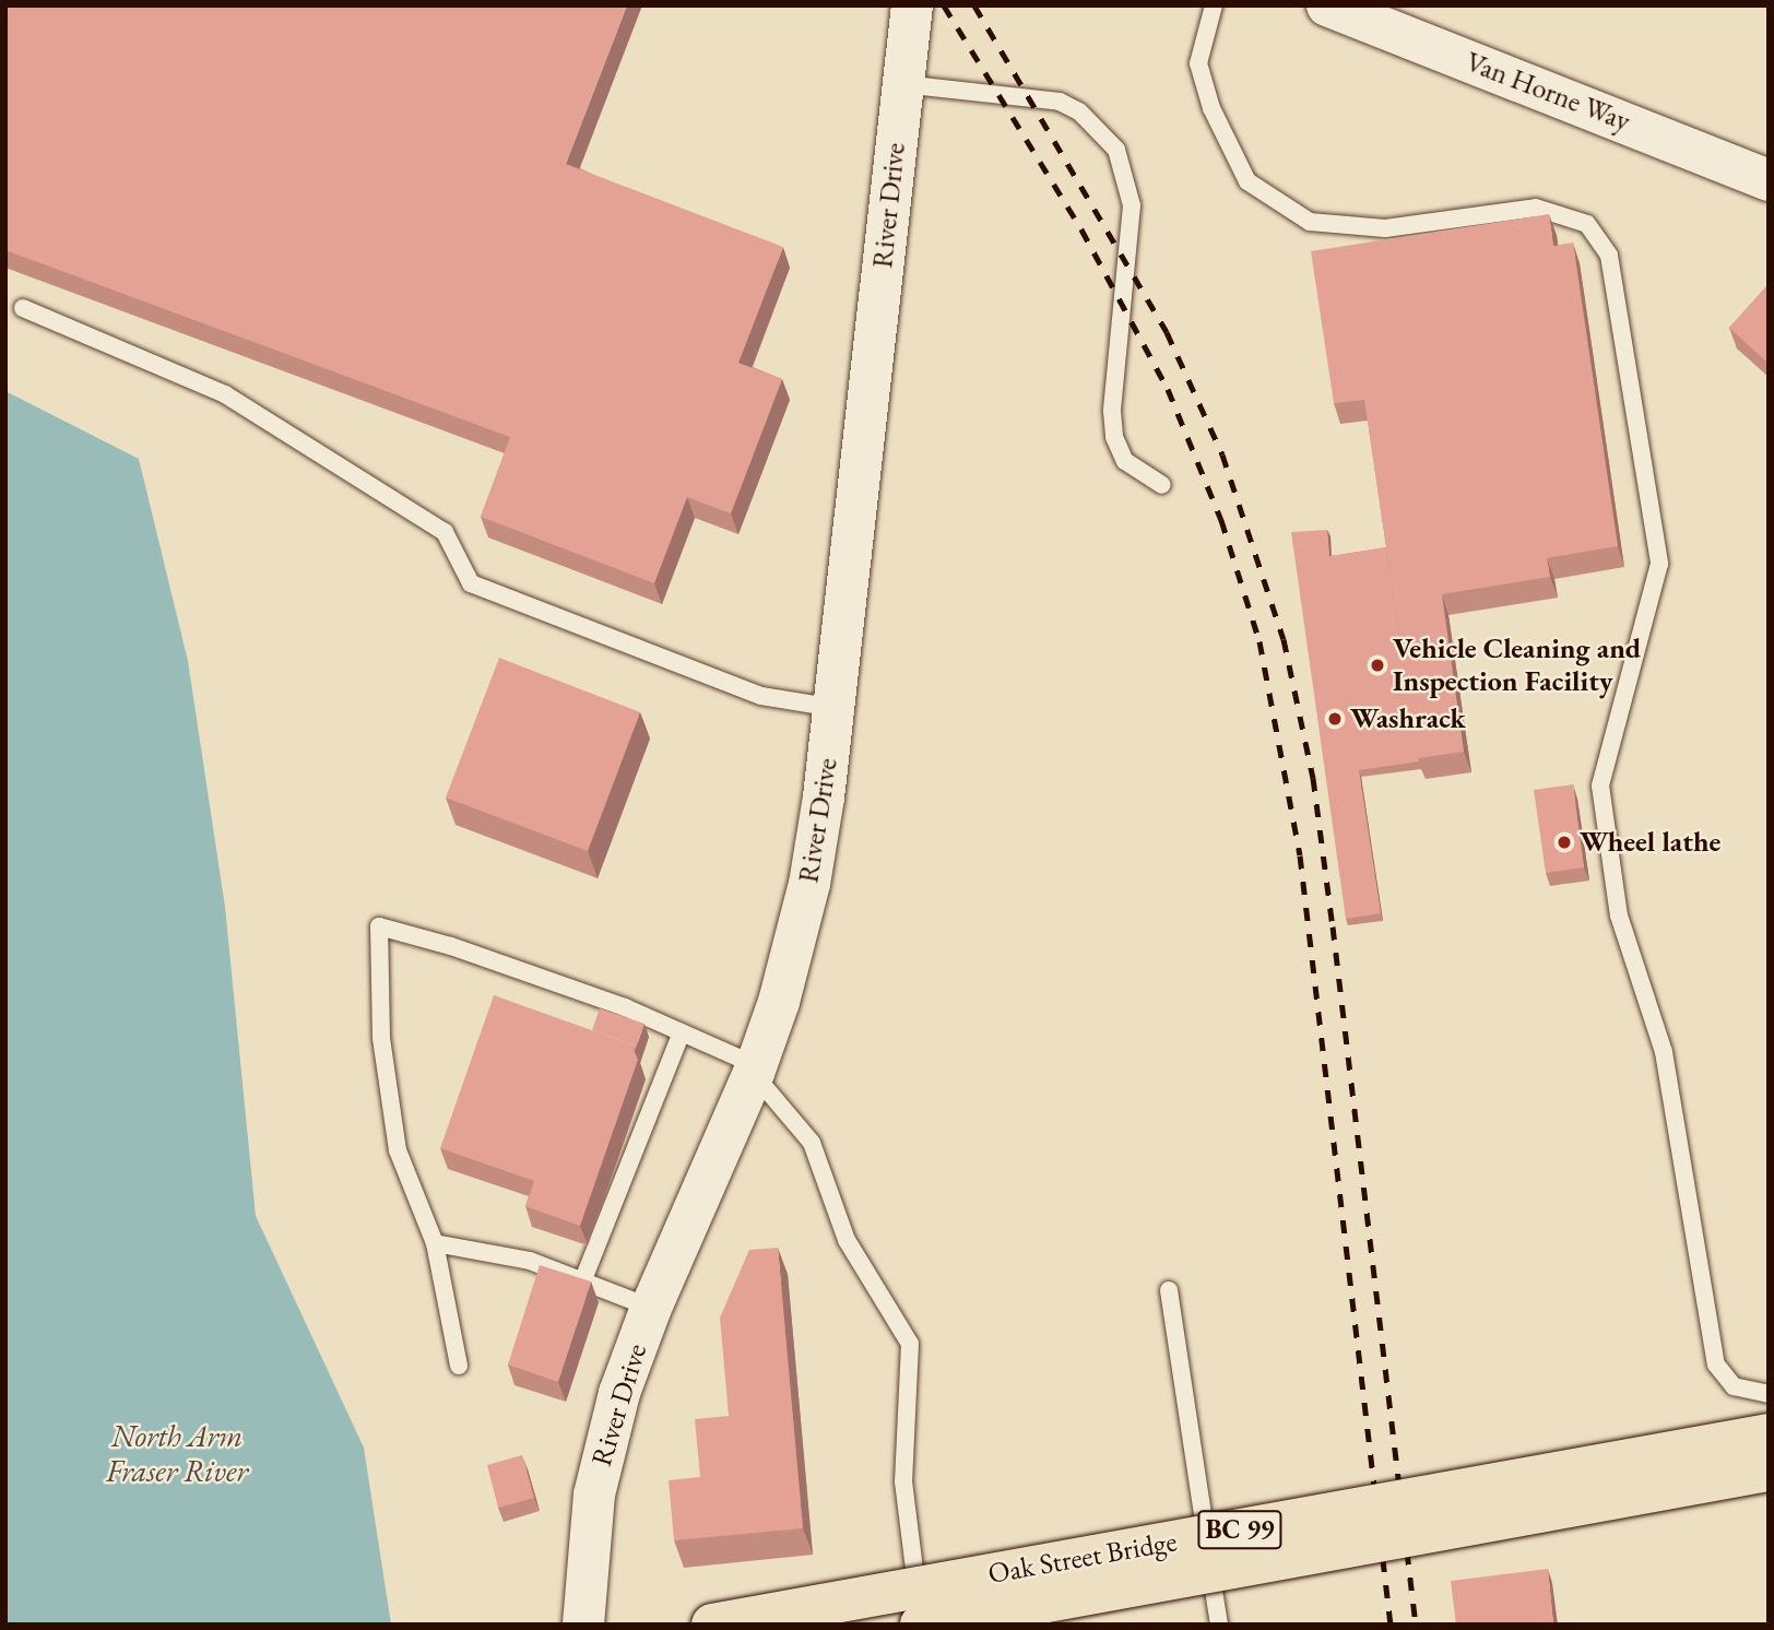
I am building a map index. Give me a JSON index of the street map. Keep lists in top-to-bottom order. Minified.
{"streets":{"highway":["BC 99","Oak Street Bridge"],"street":["Van Horne Way","River Drive"]},"water":["North Arm Fraser River"],"places":["Vehicle Cleaning and Inspection Facility","Washrack","Wheel lathe"]}
